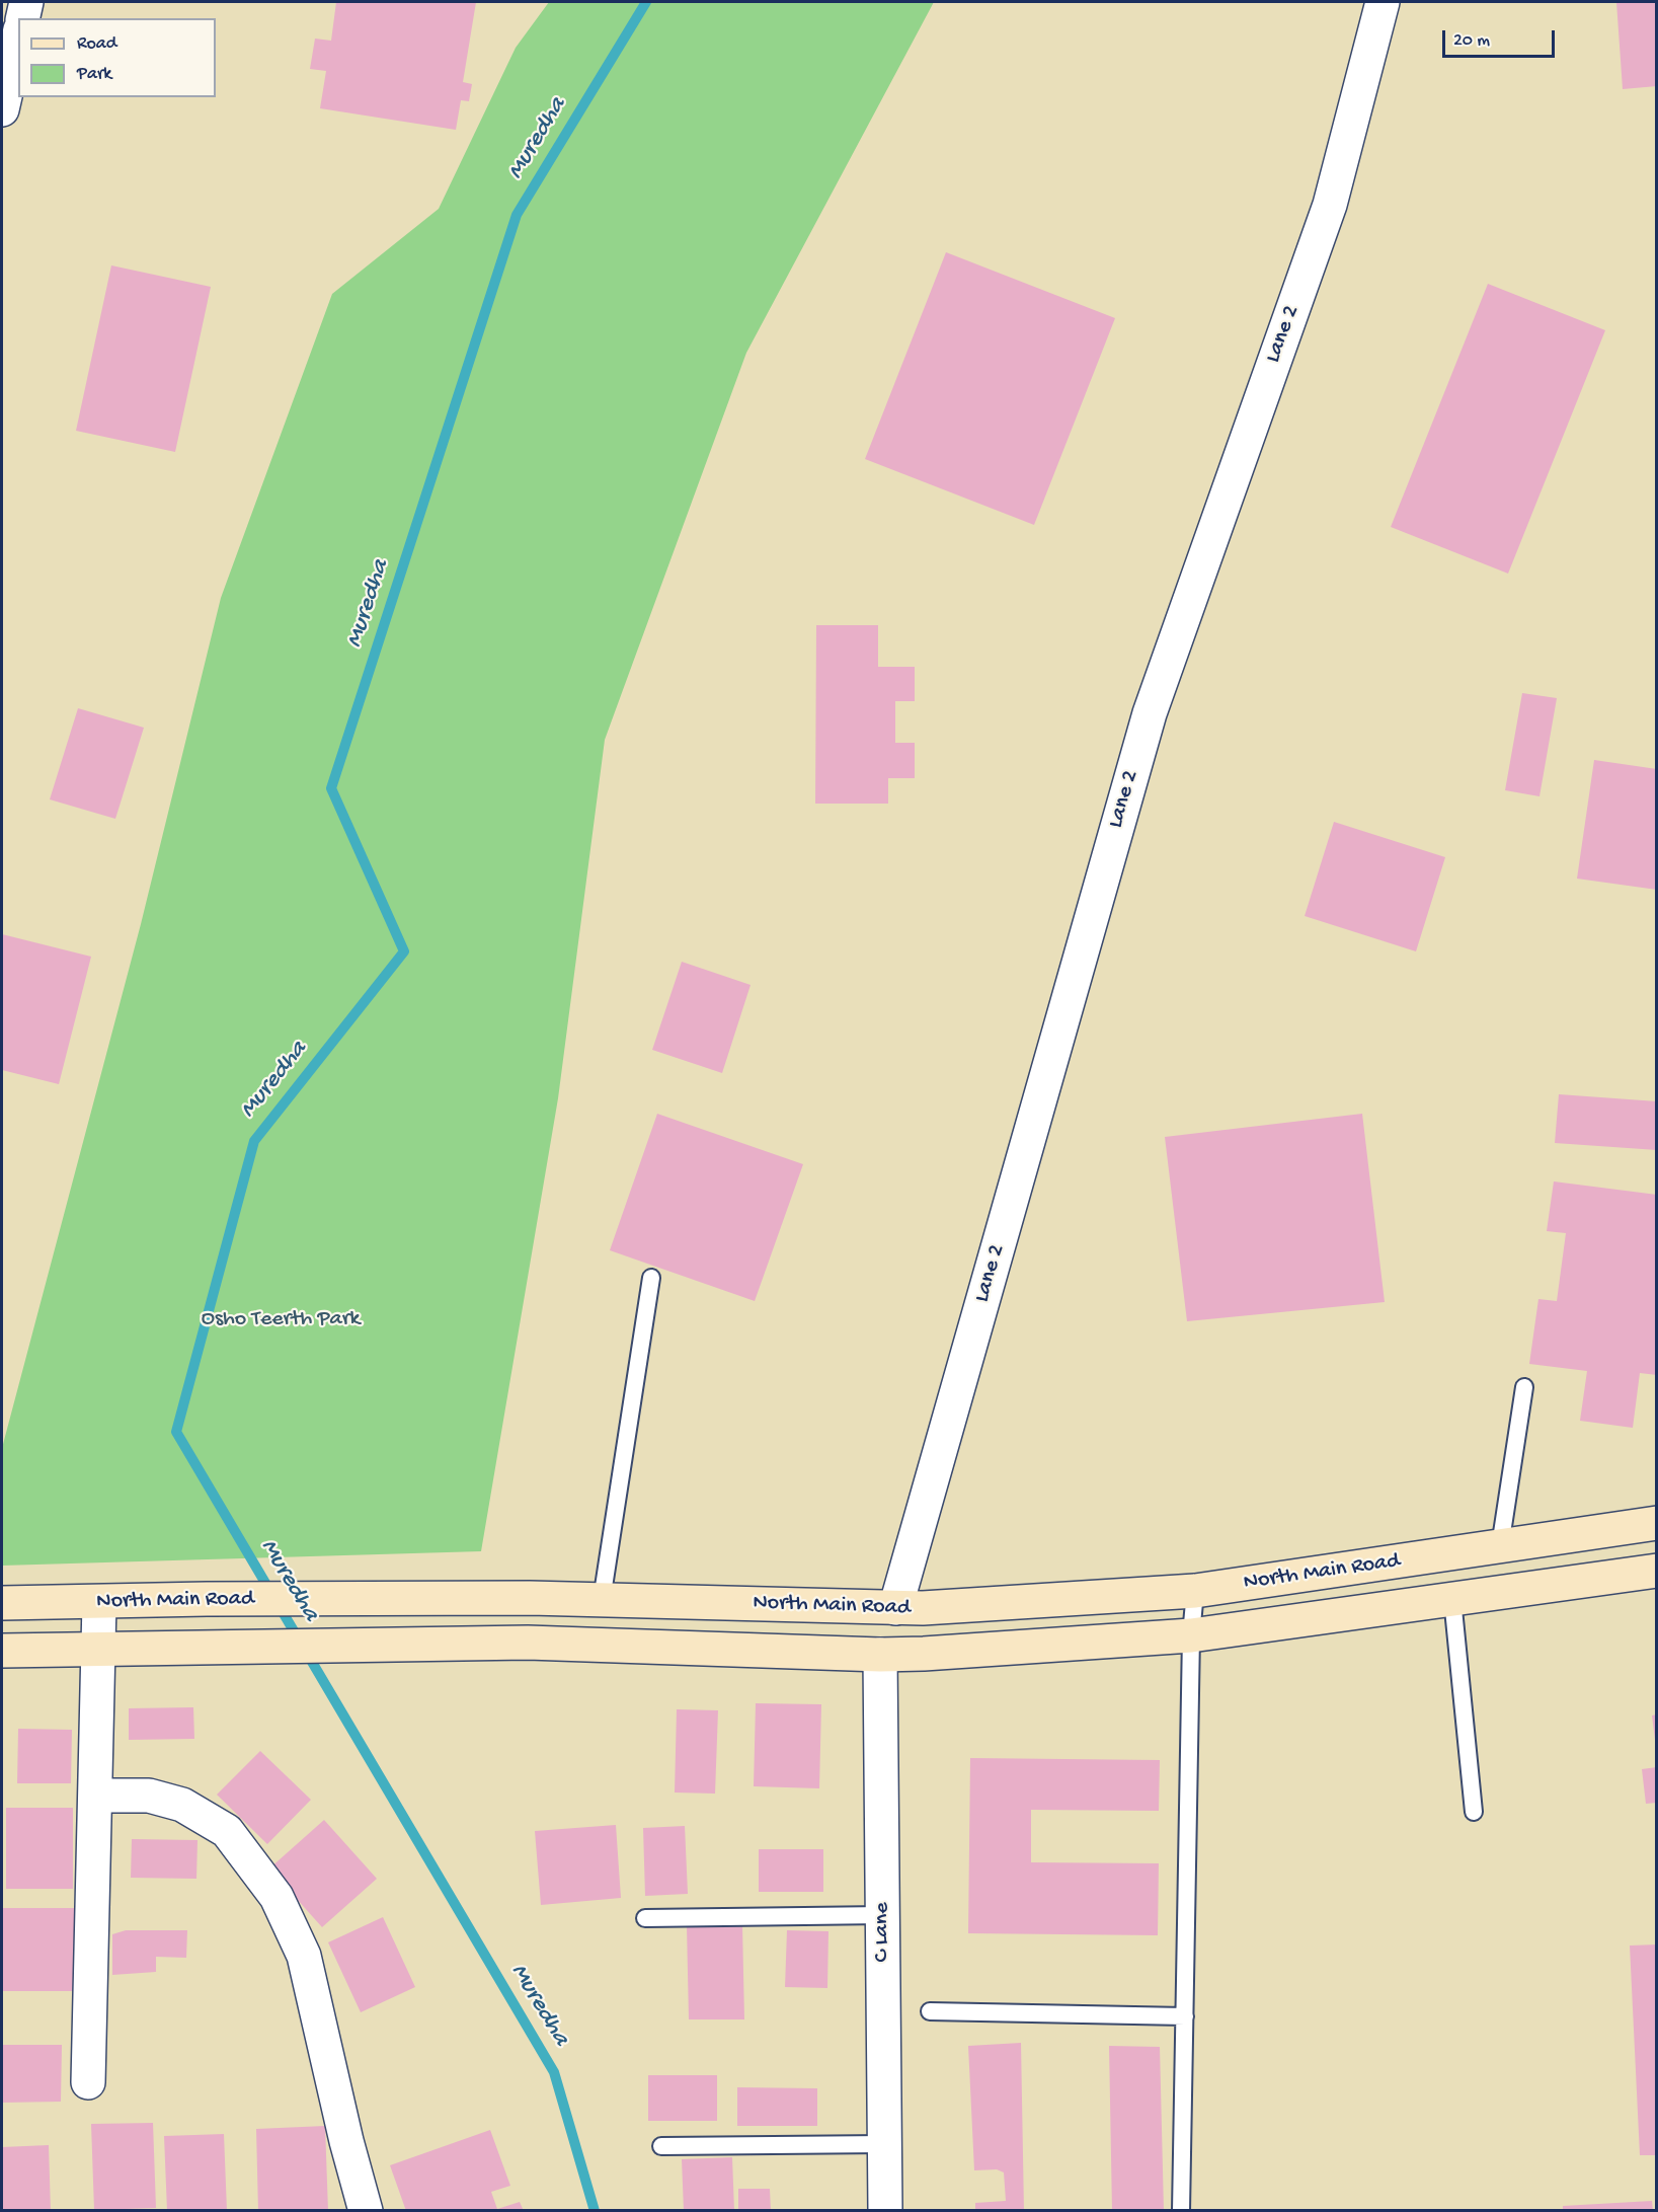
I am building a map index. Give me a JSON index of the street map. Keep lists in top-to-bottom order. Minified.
{"streets":{"main road":["North Main Road"],"street":["Lane 2","C Lane"]},"crossings":[["Lane 2","North Main Road"],["North Main Road","C Lane"]],"water":["Muredha"],"parks":["Osho Teerth Park"],"legend":["Road","Park"],"scale_bar":"20 m"}
